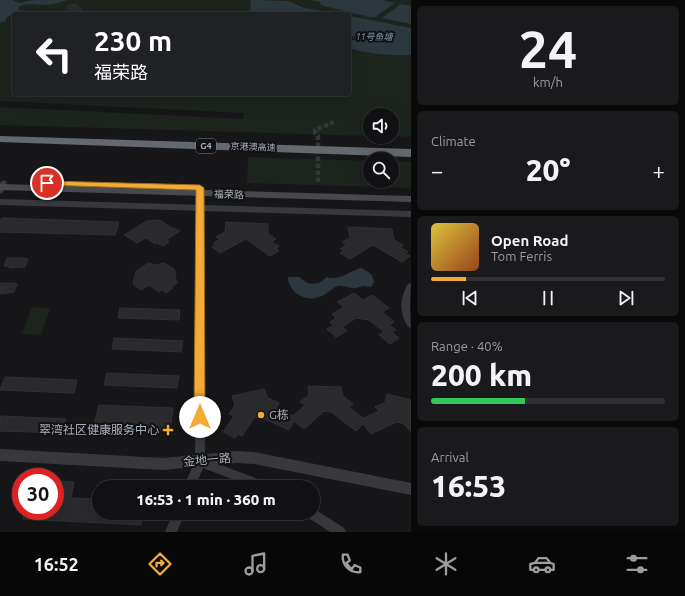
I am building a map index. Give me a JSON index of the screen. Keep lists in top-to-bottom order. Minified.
{"streets":{"highway":["G4","京港澳高速"],"main road":["福荣路"],"street":["金地一路"]},"water":["11号鱼塘"],"places":{"other":["G栋"],"health":["翠湾社区健康服务中心"]},"page":{"tile":[["24","km/h"],"Climate",["Range · 40%","200 km"],["Arrival","16:53"]],"turn":["230 m","福荣路"],"heat":["−","20°","+"],"song":["Open Road","Tom Ferris"],"limit":"30","trip":"16:53 · 1 min · 360 m","tabs":"16:52"}}
